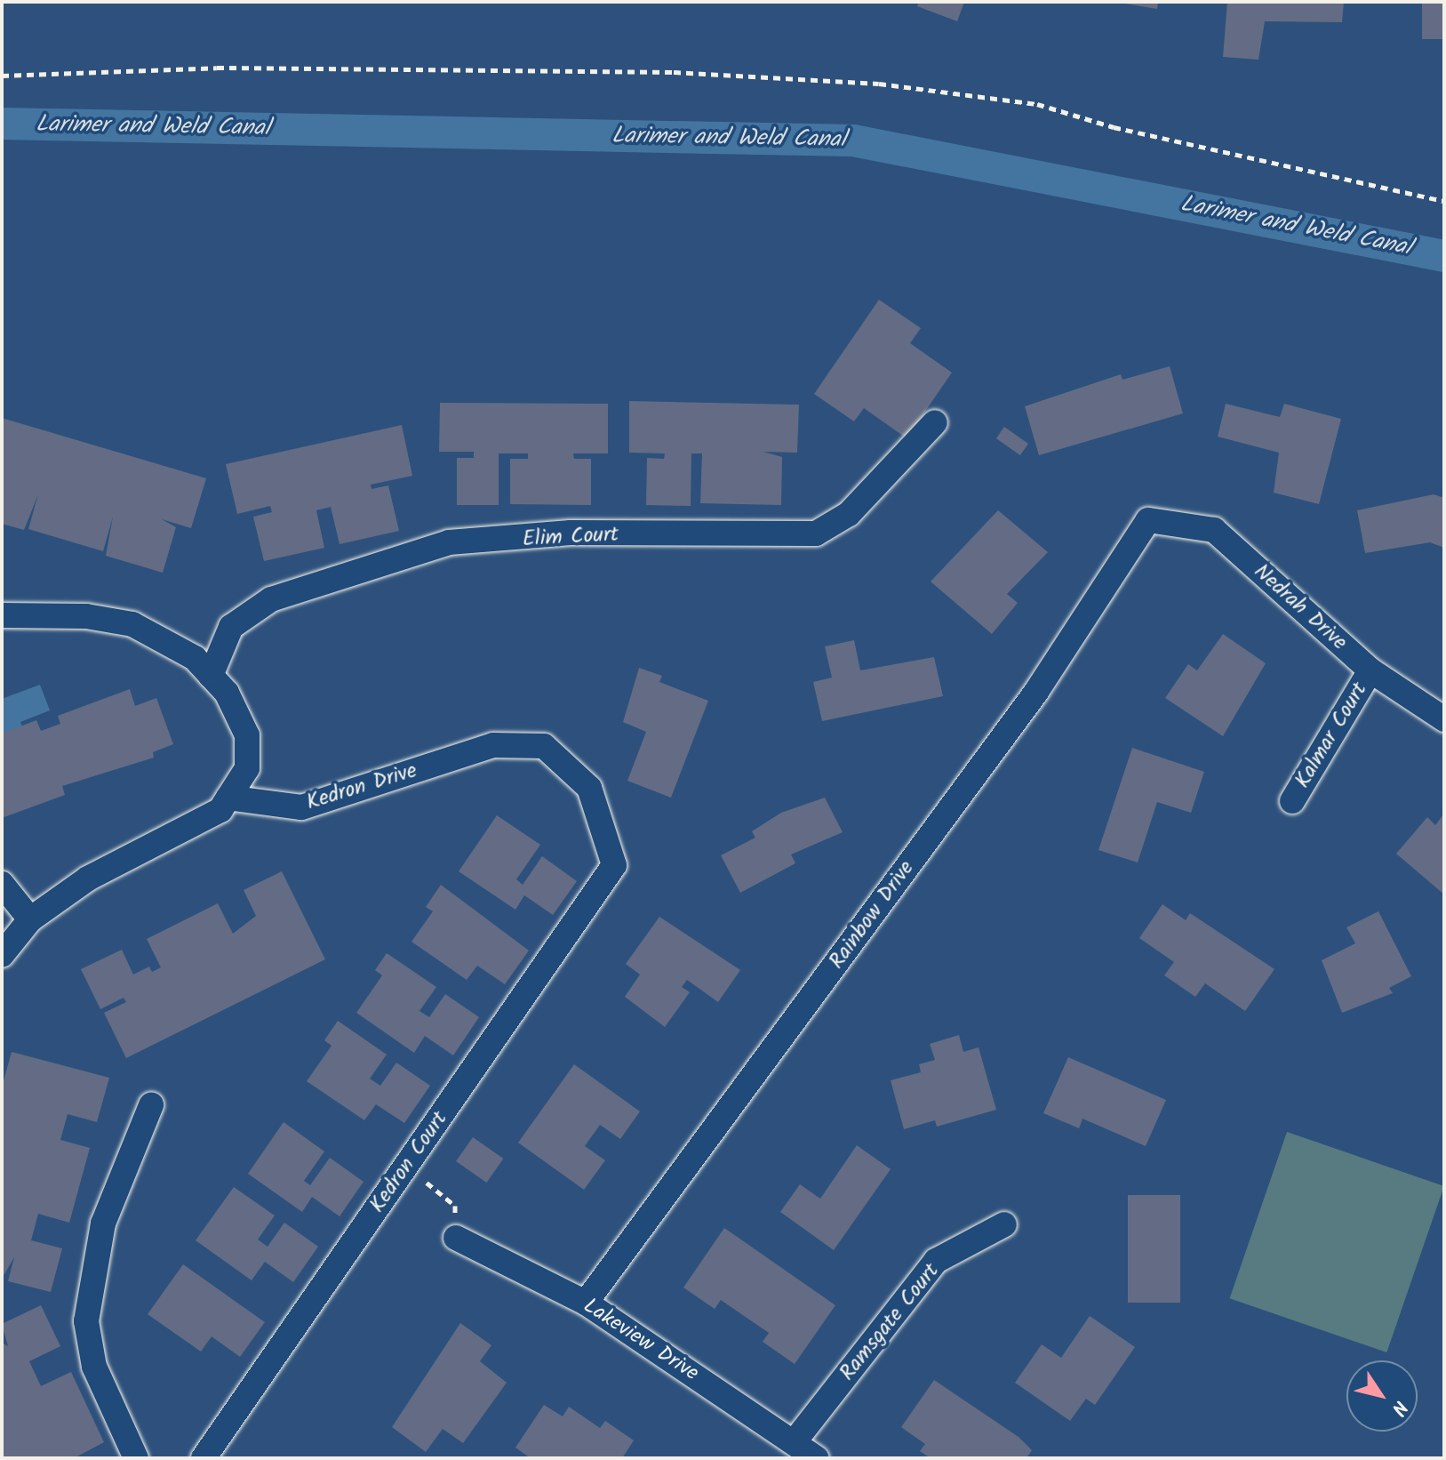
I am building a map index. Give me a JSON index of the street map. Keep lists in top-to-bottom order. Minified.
{"streets":{"street":["Elim Court","Nedrah Drive","Kalmar Court","Kedron Drive","Rainbow Drive","Kedron Court","Ramsgate Court","Lakeview Drive"]},"crossings":[["Nedrah Drive","Kalmar Court"],["Nedrah Drive","Rainbow Drive"],["Kedron Drive","Kedron Court"],["Rainbow Drive","Lakeview Drive"],["Ramsgate Court","Lakeview Drive"]],"water":["Larimer and Weld Canal"],"north":"bottom right"}
